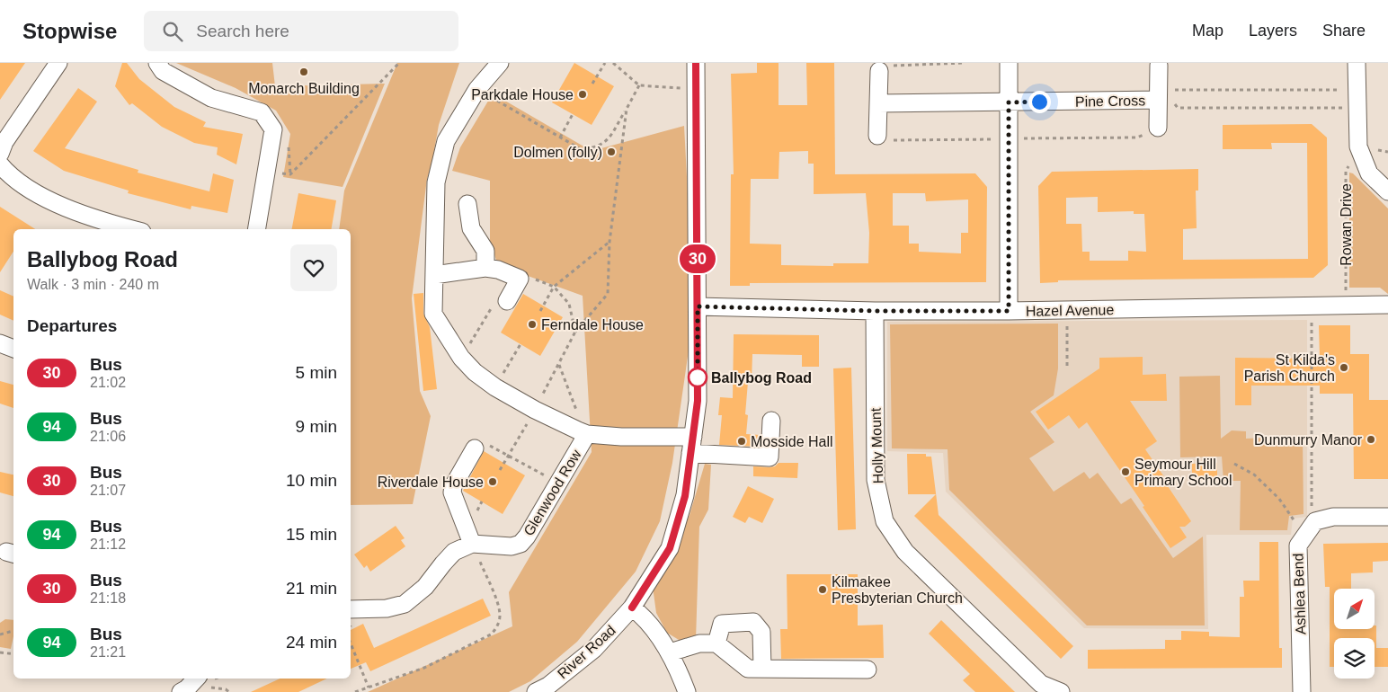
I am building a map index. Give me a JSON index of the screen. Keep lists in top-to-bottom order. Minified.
{"streets":{"street":["Pine Cross","Rowan Drive","Hazel Avenue","Holly Mount","Glenwood Row","Ashlea Bend","River Road"]},"crossings":[["Rowan Drive","Hazel Avenue"],["Hazel Avenue","Holly Mount"]],"places":["Monarch Building","Parkdale House","Dolmen (folly)","Ferndale House","St Kilda's Parish Church","Ballybog Road","Dunmurry Manor","Mosside Hall","Seymour Hill Primary School","Riverdale House","Kilmakee Presbyterian Church"],"lines":["bus line 30"],"north":"top right","page":{"header":"Stopwise","search":"Search here","nav":["Map","Layers","Share"],"on_map":"30","heading":[["Ballybog Road","Walk · 3 min · 240 m"],"Departures"],"list":[{"mark":"30","name":"Bus","note":"21:02","value":"5 min"},{"mark":"94","name":"Bus","note":"21:06","value":"9 min"},{"mark":"30","name":"Bus","note":"21:07","value":"10 min"},{"mark":"94","name":"Bus","note":"21:12","value":"15 min"},{"mark":"30","name":"Bus","note":"21:18","value":"21 min"},{"mark":"94","name":"Bus","note":"21:21","value":"24 min"}]}}
